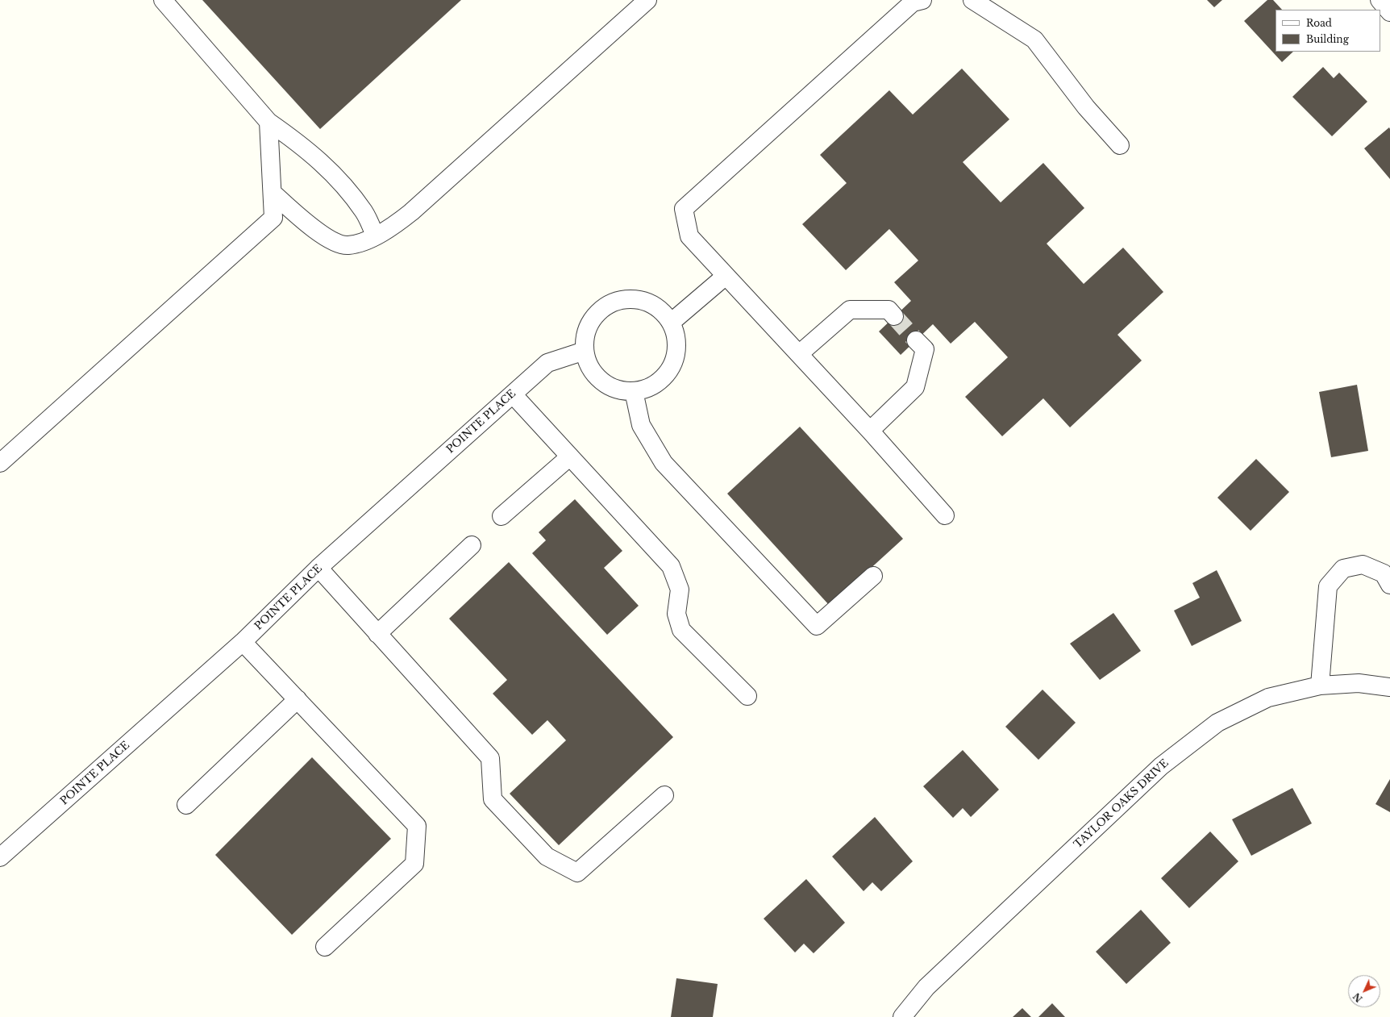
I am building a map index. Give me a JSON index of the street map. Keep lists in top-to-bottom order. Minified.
{"streets":{"street":["POINTE PLACE","TAYLOR OAKS DRIVE"]},"legend":["Road","Building"],"north":"bottom left"}
